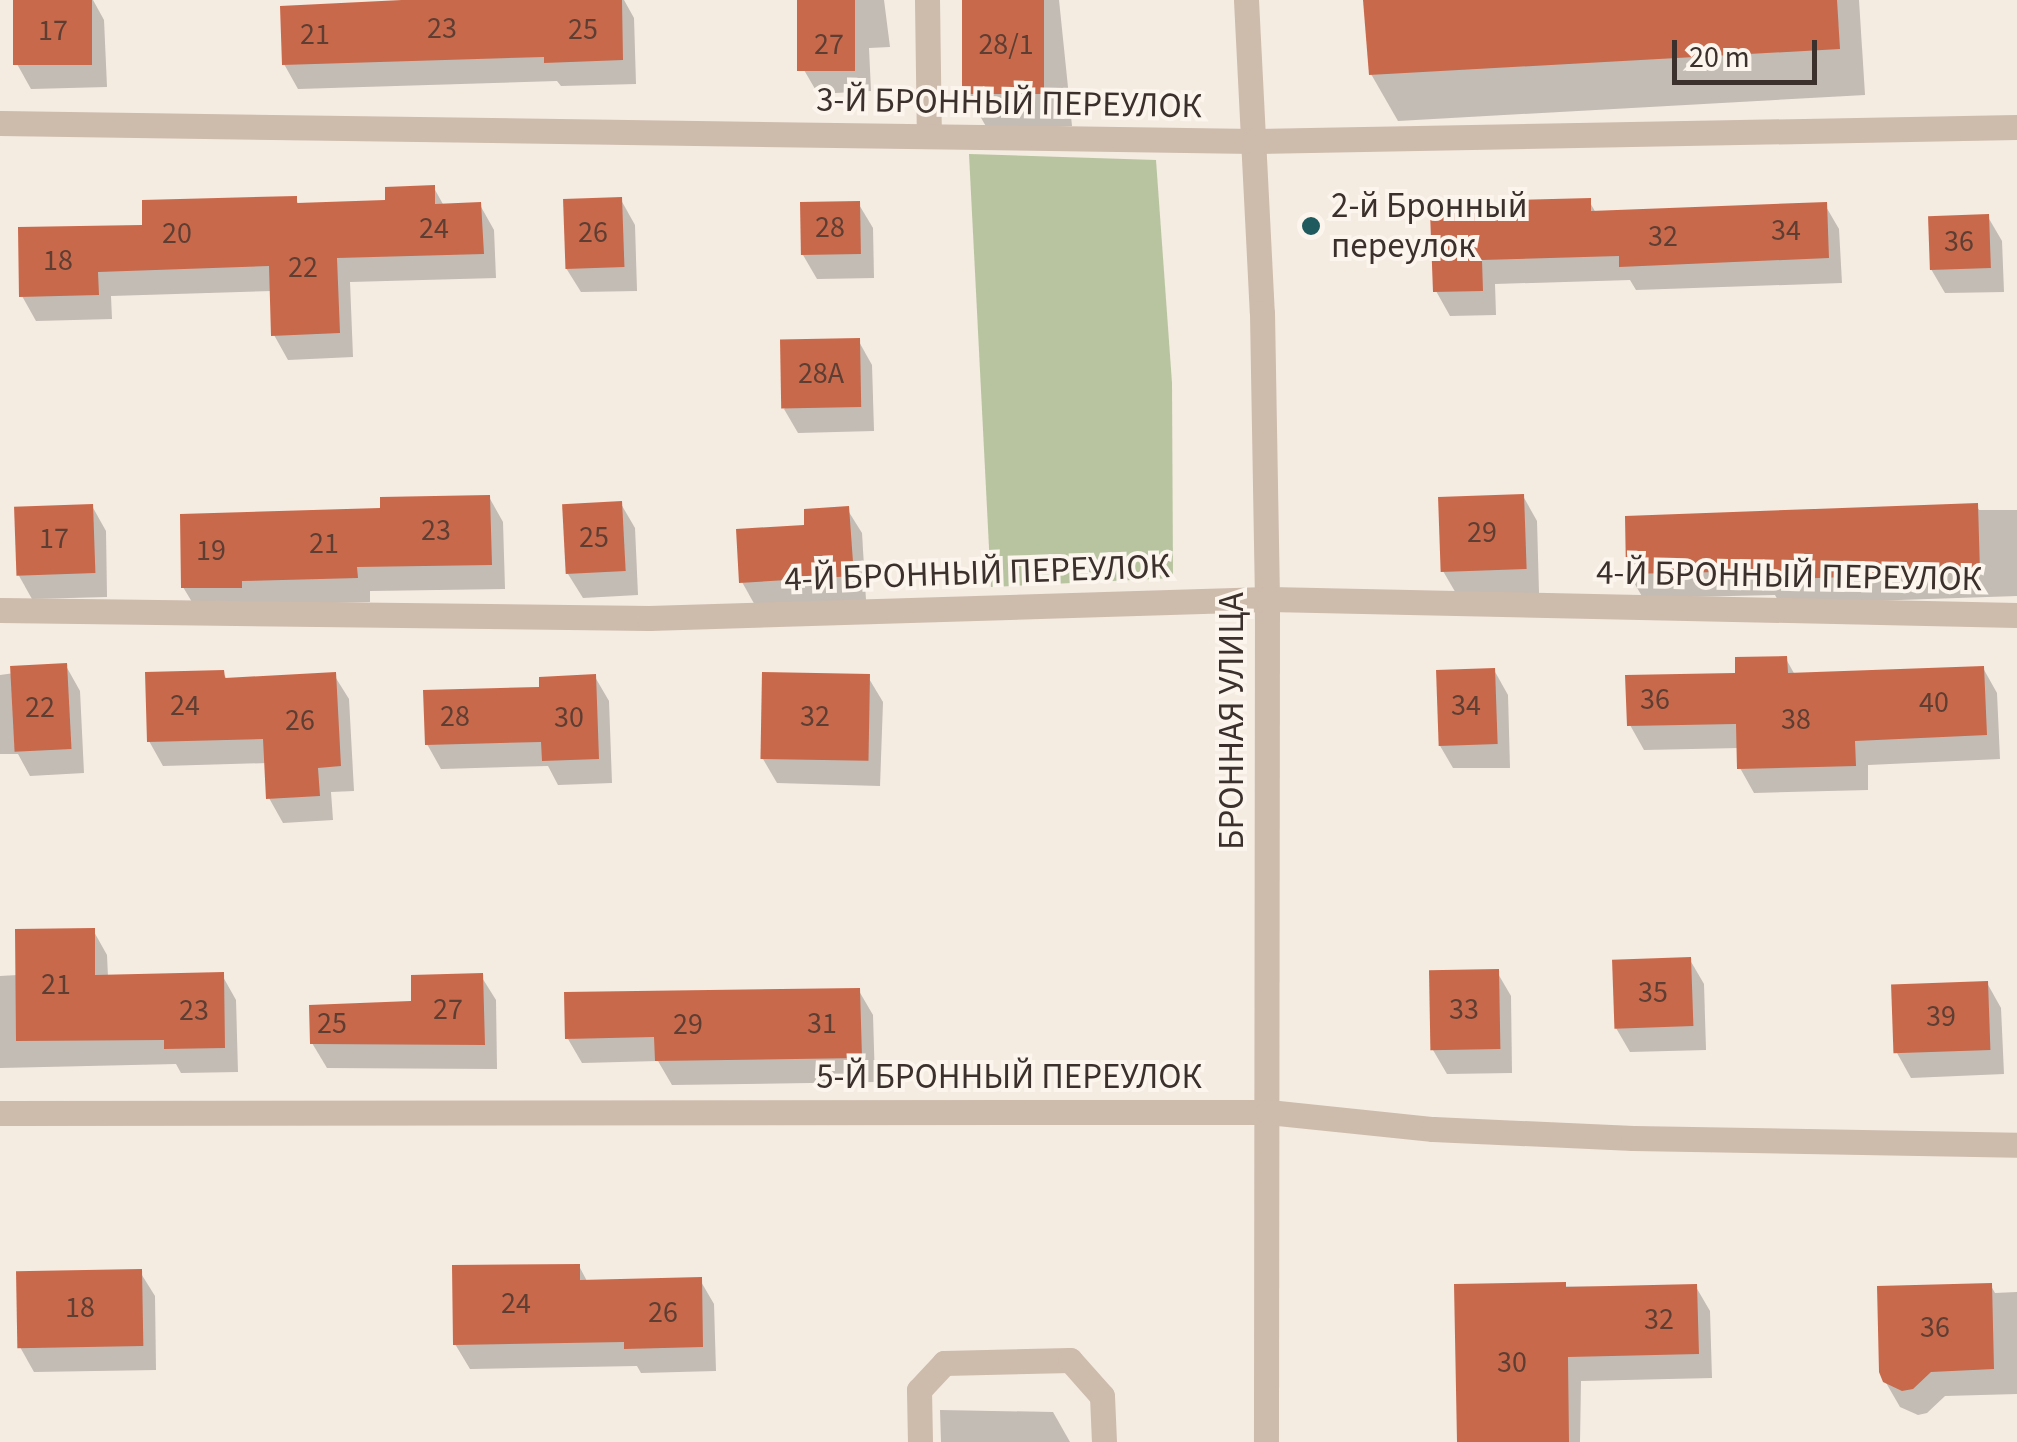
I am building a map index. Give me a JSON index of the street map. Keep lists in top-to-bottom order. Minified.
{"streets":{"street":["3-Й БРОННЫЙ ПЕРЕУЛОК","4-Й БРОННЫЙ ПЕРЕУЛОК","БРОННАЯ УЛИЦА","5-Й БРОННЫЙ ПЕРЕУЛОК"]},"crossings":[["3-Й БРОННЫЙ ПЕРЕУЛОК","БРОННАЯ УЛИЦА"],["4-Й БРОННЫЙ ПЕРЕУЛОК","БРОННАЯ УЛИЦА"],["БРОННАЯ УЛИЦА","5-Й БРОННЫЙ ПЕРЕУЛОК"]],"places":["2-й Бронный переулок"],"house_numbers":["23","25","17","21","27","28/1","28","24","34","26","20","32","36","18","22","28А","23","29","25","17","21","19","36","40","24","34","22","28","32","30","38","26","21","35","27","33","23","39","25","31","29","24","18","26","32","36","30"],"scale_bar":"20 m"}
